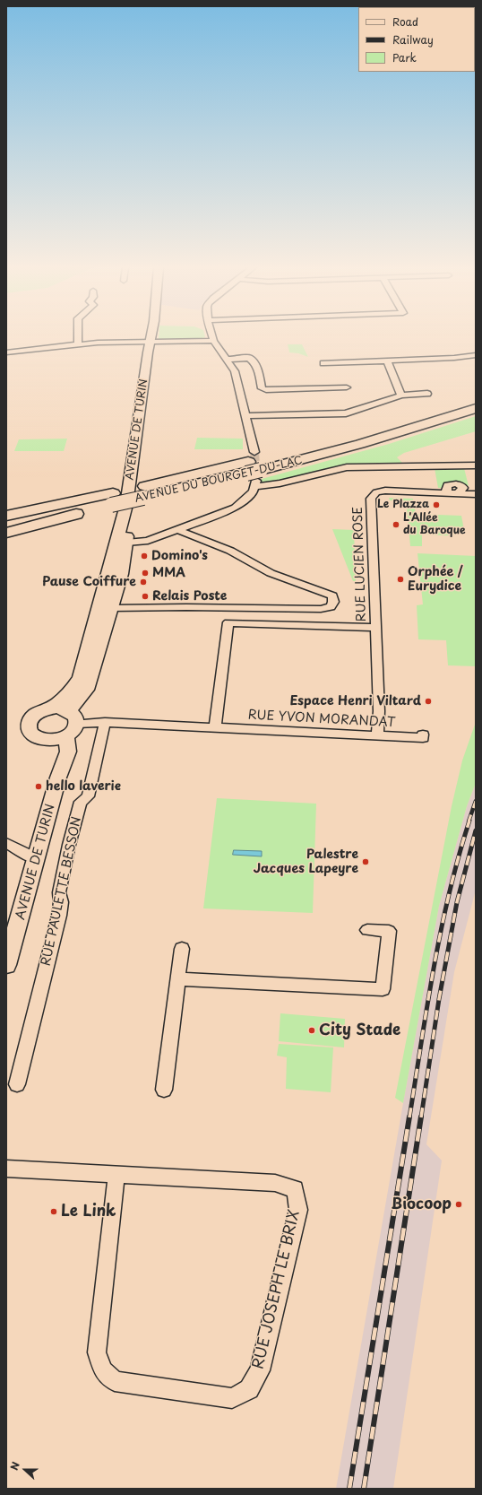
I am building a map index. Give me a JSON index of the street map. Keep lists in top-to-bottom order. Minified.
{"streets":{"highway":["AVENUE DU BOURGET-DU-LAC"],"main road":["AVENUE DE TURIN"],"street":["RUE LUCIEN ROSE","RUE YVON MORANDAT","RUE PAULETTE BESSON","RUE JOSEPH LE BRIX"]},"crossings":[["AVENUE DE TURIN","RUE YVON MORANDAT"],["RUE LUCIEN ROSE","RUE YVON MORANDAT"],["RUE YVON MORANDAT","RUE PAULETTE BESSON"]],"places":["Le Plazza","L'Allée du Baroque","Domino's","MMA","Orphée / Eurydice","Pause Coiffure","Relais Poste","Espace Henri Viltard","hello laverie","Palestre Jacques Lapeyre","City Stade","Biocoop","Le Link"],"legend":["Road","Railway","Park"],"north":"left"}
